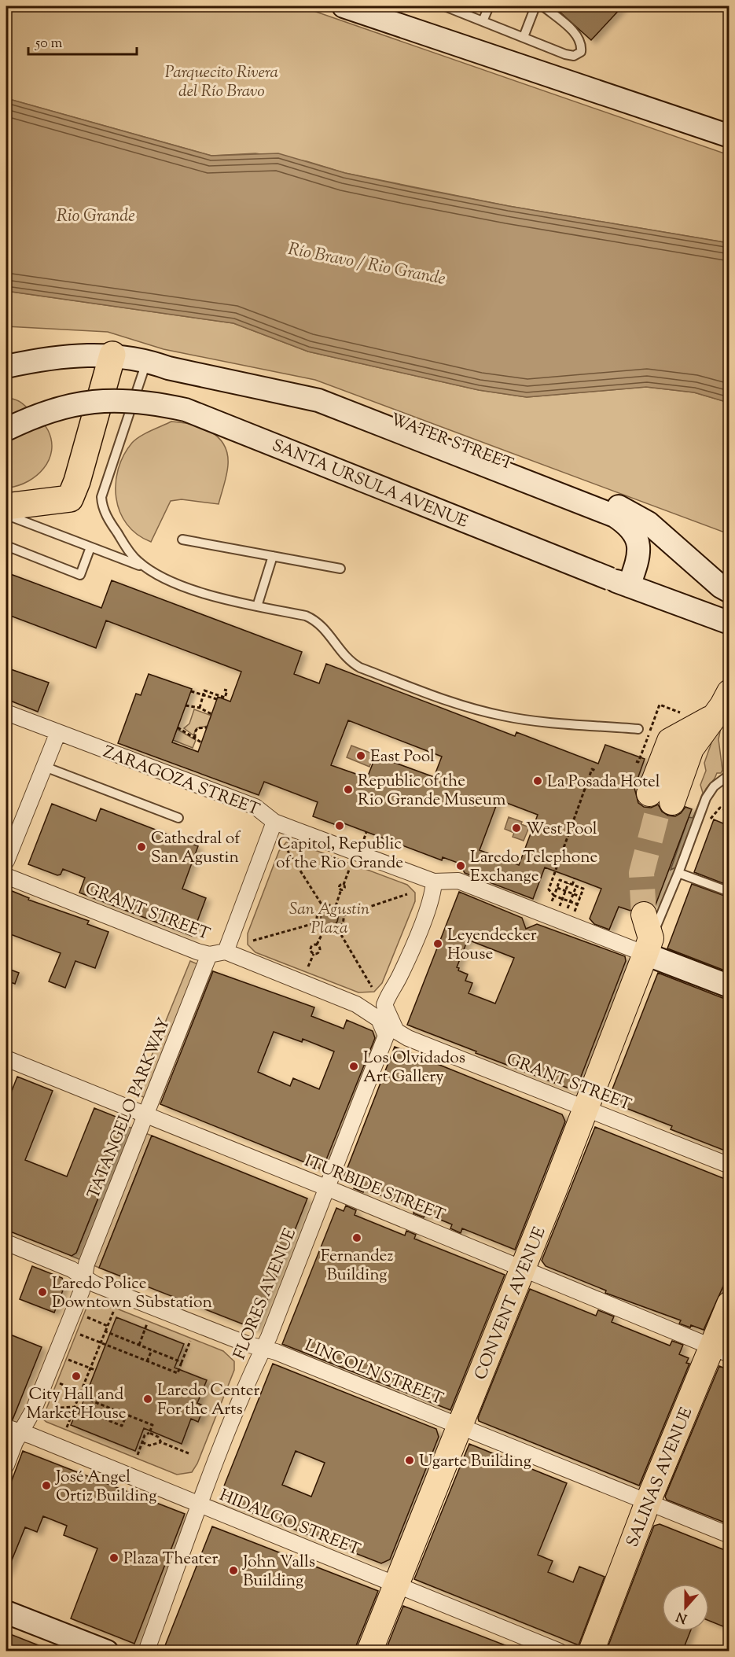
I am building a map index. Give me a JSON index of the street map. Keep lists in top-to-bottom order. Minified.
{"streets":{"main road":["CONVENT AVENUE","SALINAS AVENUE"],"street":["WATER STREET","SANTA URSULA AVENUE","ZARAGOZA STREET","GRANT STREET","TATANGELO PARKWAY","ITURBIDE STREET","FLORES AVENUE","LINCOLN STREET","HIDALGO STREET"]},"crossings":[["WATER STREET","SANTA URSULA AVENUE"],["GRANT STREET","TATANGELO PARKWAY"],["GRANT STREET","FLORES AVENUE"],["GRANT STREET","CONVENT AVENUE"],["TATANGELO PARKWAY","ITURBIDE STREET"],["TATANGELO PARKWAY","LINCOLN STREET"],["TATANGELO PARKWAY","HIDALGO STREET"],["ITURBIDE STREET","FLORES AVENUE"],["ITURBIDE STREET","CONVENT AVENUE"],["ITURBIDE STREET","SALINAS AVENUE"],["FLORES AVENUE","LINCOLN STREET"],["FLORES AVENUE","HIDALGO STREET"],["CONVENT AVENUE","LINCOLN STREET"],["CONVENT AVENUE","HIDALGO STREET"],["LINCOLN STREET","SALINAS AVENUE"]],"water":["Rio Grande","Río Bravo / Rio Grande"],"parks":["Parquecito Rivera del Río Bravo","San Agustin Plaza"],"places":["East Pool","La Posada Hotel","Republic of the Rio Grande Museum","Capitol, Republic of the Rio Grande","West Pool","Cathedral of San Agustin","Laredo Telephone Exchange","Leyendecker House","Los Olvidados Art Gallery","Fernandez Building","Laredo Police Downtown Substation","City Hall and Market House","Laredo Center For the Arts","Ugarte Building","José Angel Ortiz Building","Plaza Theater","John Valls Building"],"scale_bar":"50 m","north":"bottom"}
